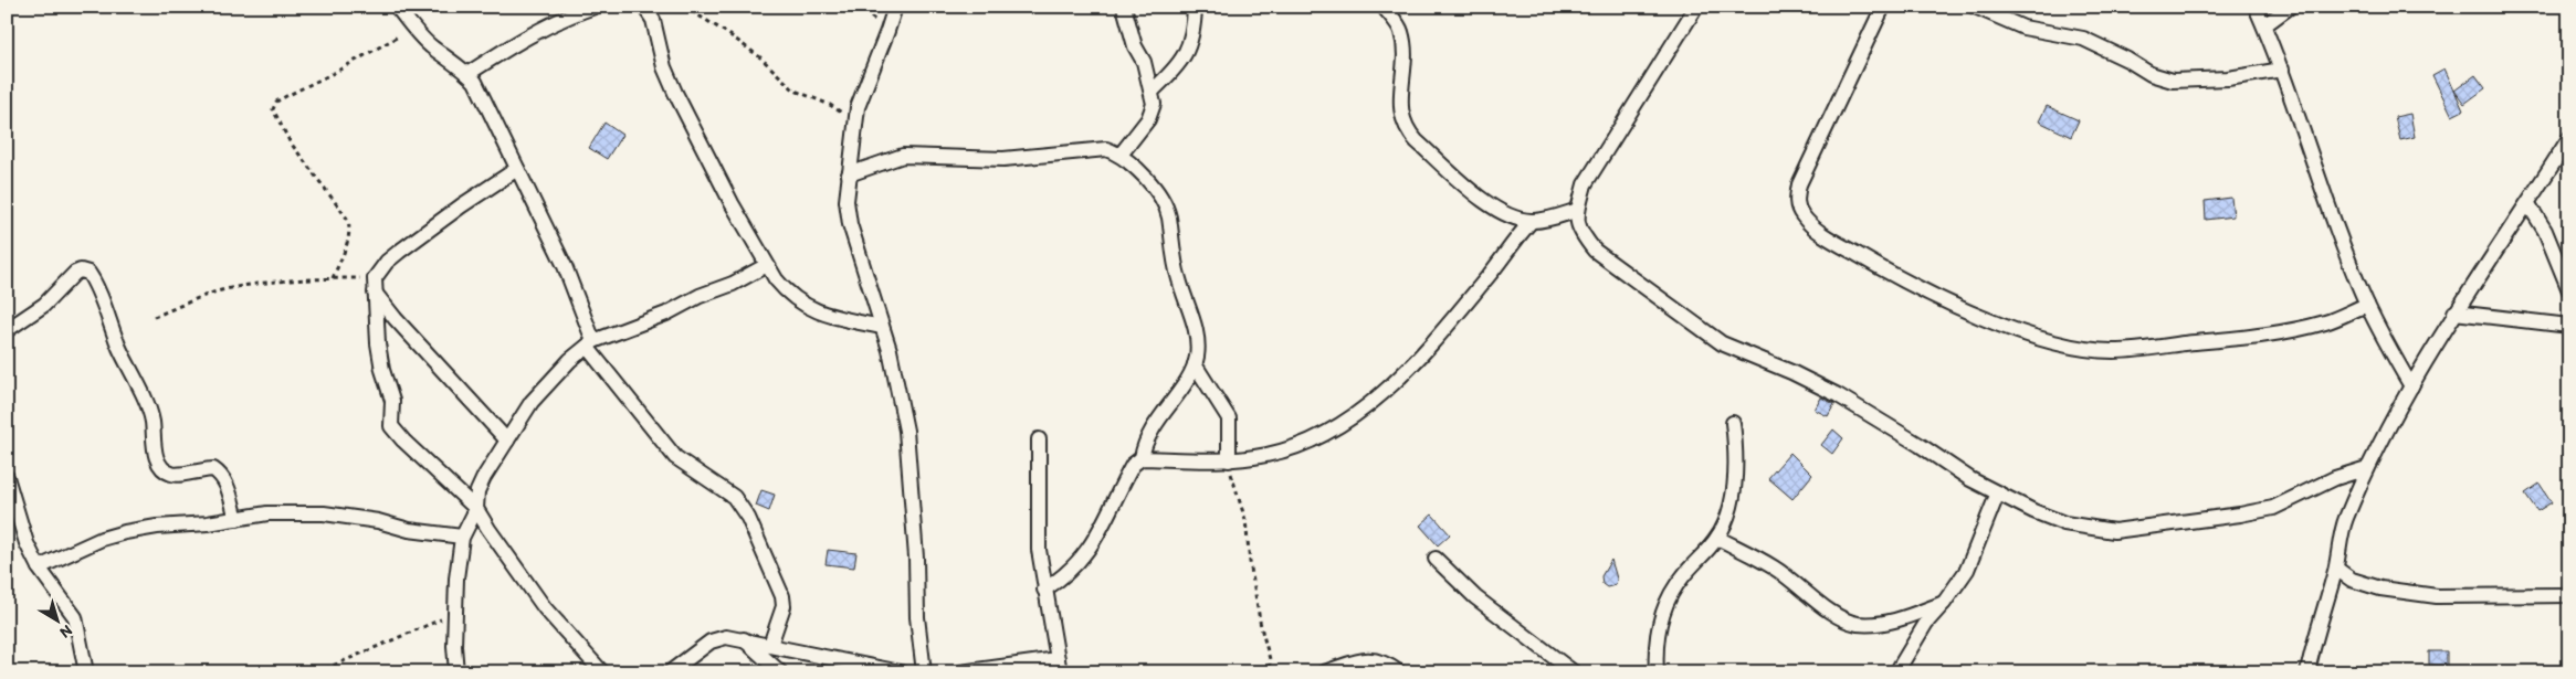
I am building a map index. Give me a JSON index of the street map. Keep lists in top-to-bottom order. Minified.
{"north":"bottom right"}
